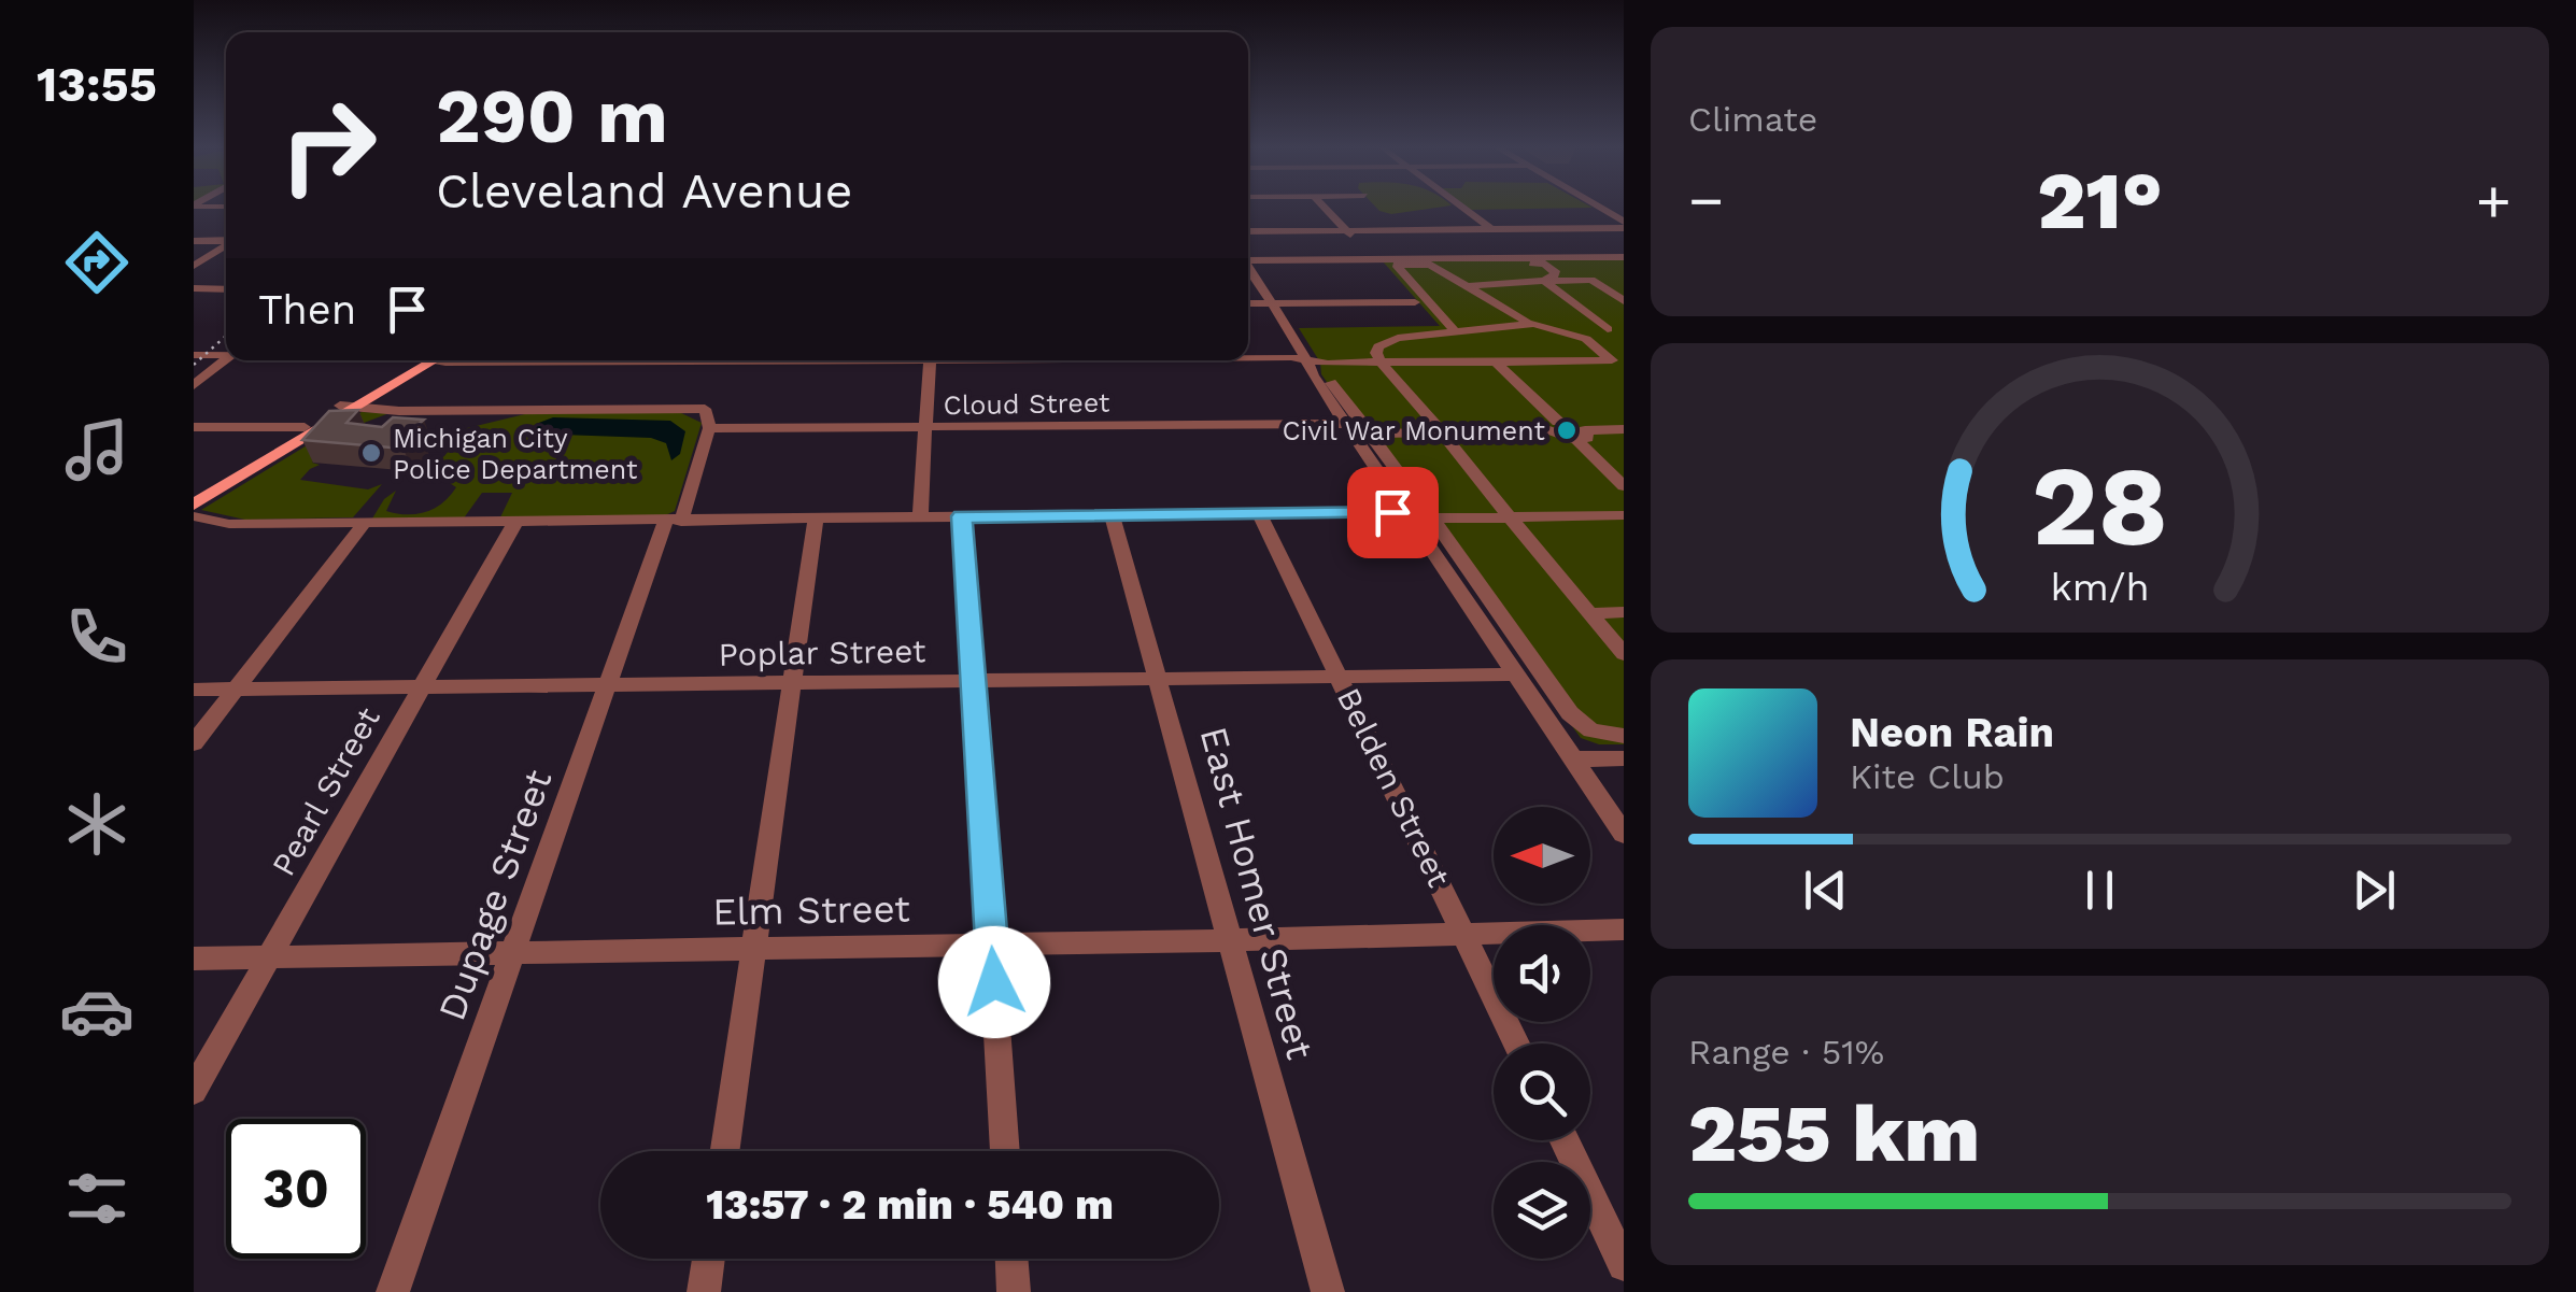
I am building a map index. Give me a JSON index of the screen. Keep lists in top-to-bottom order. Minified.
{"streets":{"street":["Cloud Street","Poplar Street","Belden Street","Pearl Street","East Homer Street","Dupage Street","Elm Street"]},"crossings":[["Cloud Street","Dupage Street"],["Poplar Street","Belden Street"],["Poplar Street","Pearl Street"],["Poplar Street","East Homer Street"],["Poplar Street","Dupage Street"],["Belden Street","Elm Street"],["Pearl Street","Elm Street"],["East Homer Street","Elm Street"],["Dupage Street","Elm Street"]],"places":["Civil War Monument","Michigan City Police Department"],"north":"left","page":{"tabs":"13:55","tile":["Climate",["Range · 51%","255 km"]],"turn":["290 m","Cleveland Avenue"],"heat":["−","21°","+"],"then":"Then","song":["Neon Rain","Kite Club"],"limit":"30","trip":"13:57 · 2 min · 540 m","gauge":["28","km/h"]}}
